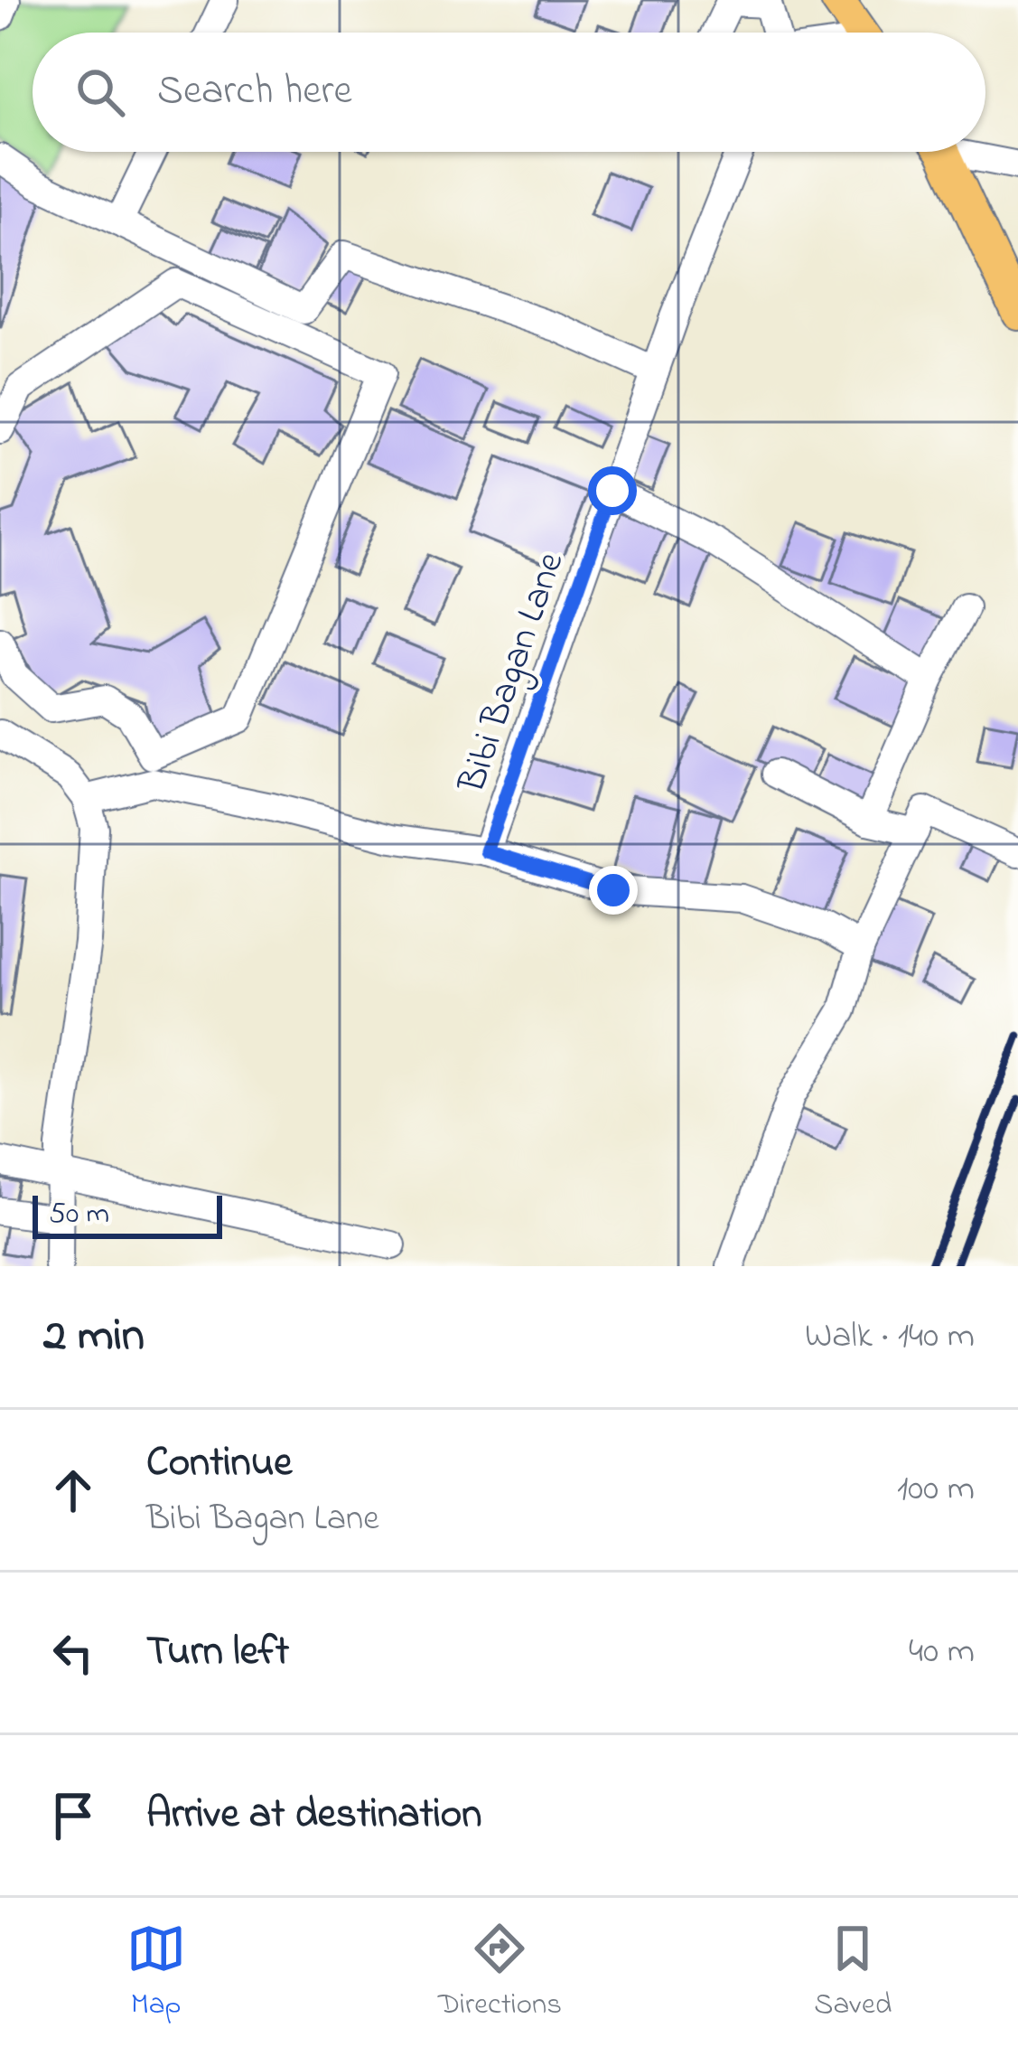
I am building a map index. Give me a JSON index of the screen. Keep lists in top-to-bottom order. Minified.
{"streets":{"street":["Bibi Bagan Lane"]},"scale_bar":"50 m","page":{"search":"Search here","scale":"50 m","heading":["2 min","Walk · 140 m"],"list":[["Continue","Bibi Bagan Lane","100 m"],["Turn left","40 m"],"Arrive at destination"],"nav":["Map","Directions","Saved"]}}
